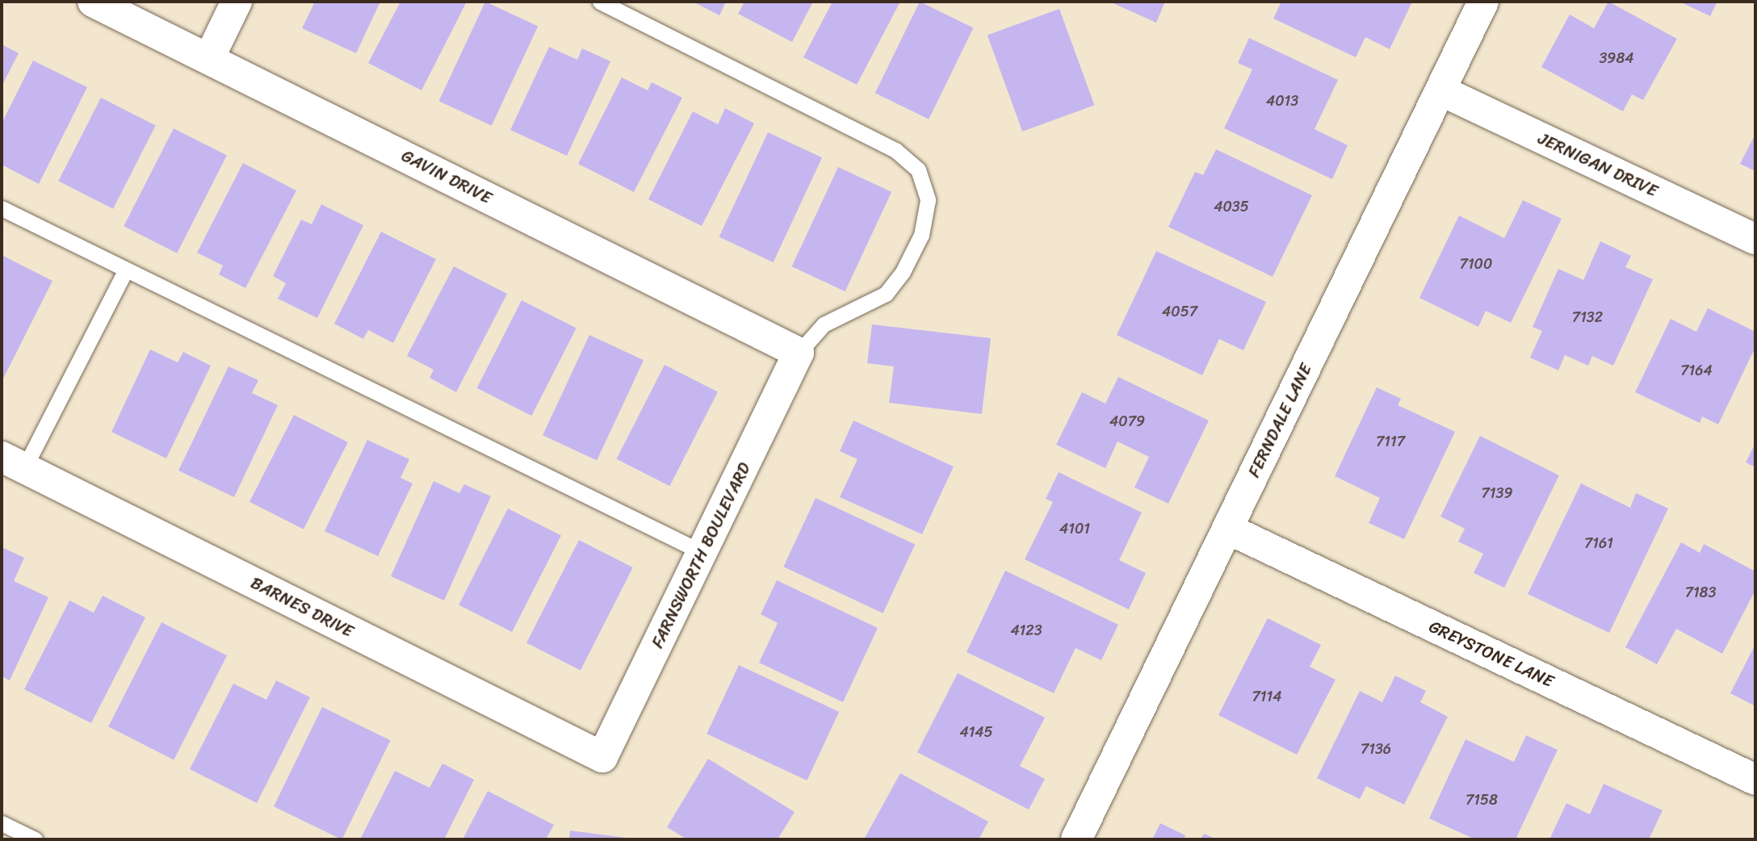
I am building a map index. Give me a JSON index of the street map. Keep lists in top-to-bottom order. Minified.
{"streets":{"street":["JERNIGAN DRIVE","GAVIN DRIVE","FERNDALE LANE","FARNSWORTH BOULEVARD","BARNES DRIVE","GREYSTONE LANE"]},"crossings":[["JERNIGAN DRIVE","FERNDALE LANE"],["GAVIN DRIVE","FARNSWORTH BOULEVARD"],["FERNDALE LANE","GREYSTONE LANE"],["FARNSWORTH BOULEVARD","BARNES DRIVE"]],"house_numbers":["3984","4013","4035","7100","4057","7132","7164","4079","7117","7139","4101","7161","7183","4123","7114","4145","7136","7158"]}
